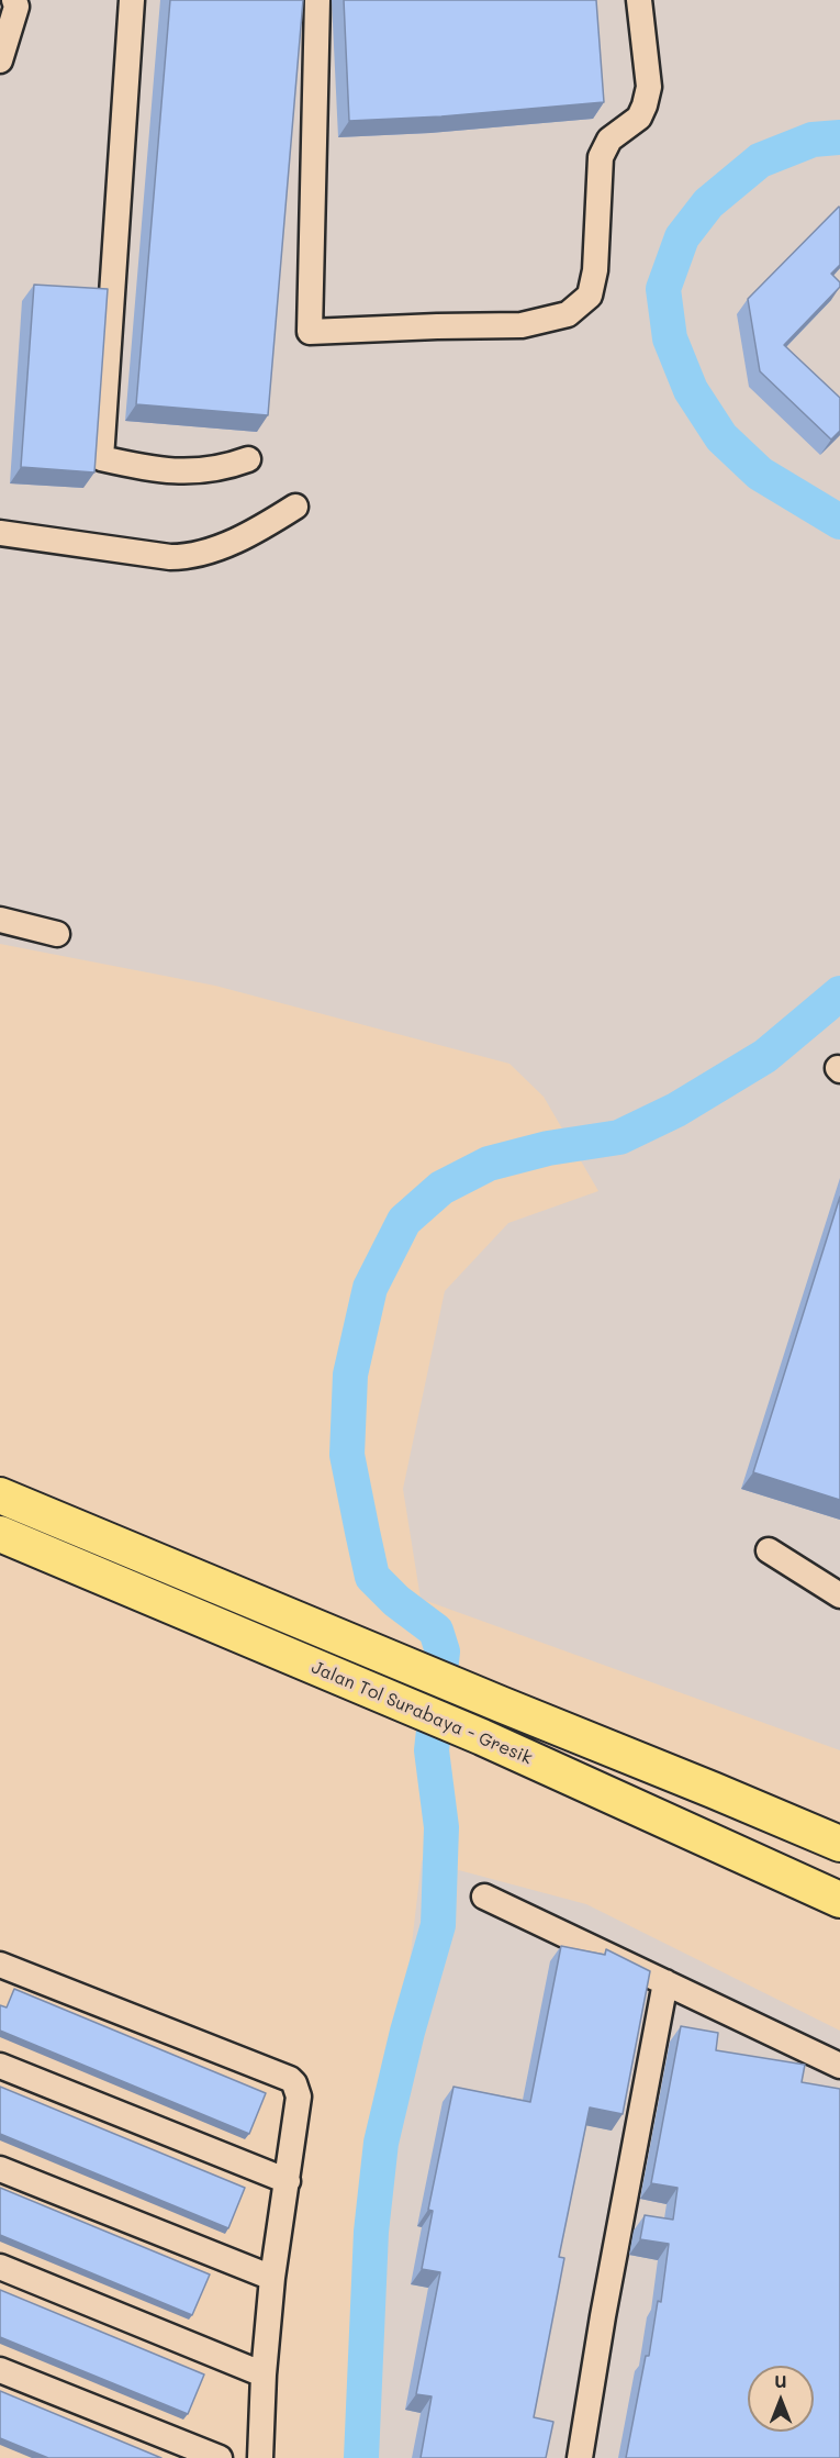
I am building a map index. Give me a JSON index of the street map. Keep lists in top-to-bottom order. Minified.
{"streets":{"highway":["Jalan Tol Surabaya - Gresik"]},"north":"top"}
